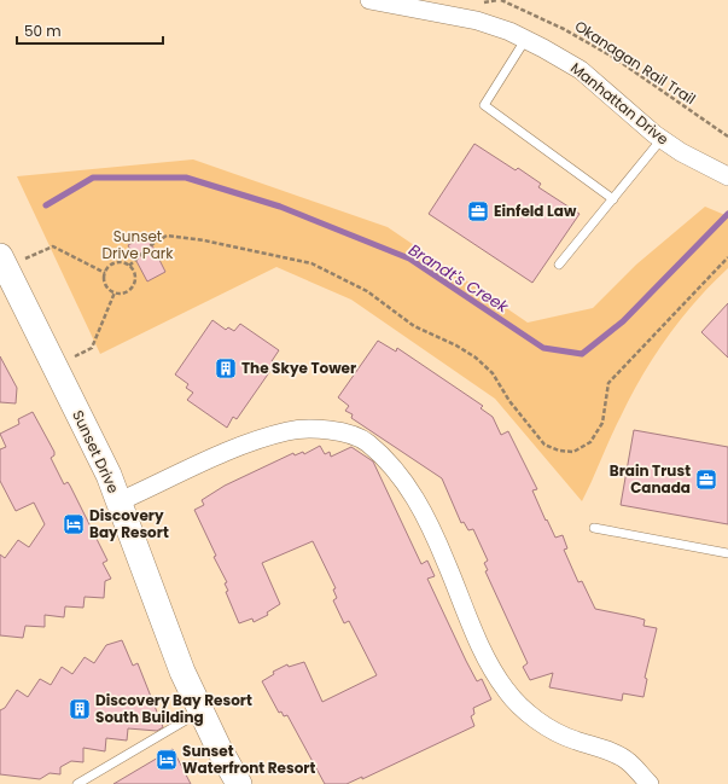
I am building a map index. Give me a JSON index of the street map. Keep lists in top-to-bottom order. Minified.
{"streets":{"street":["Manhattan Drive","Sunset Drive"],"path":["Okanagan Rail Trail"]},"water":["Brandt's Creek"],"parks":["Sunset Drive Park"],"places":{"office":["Einfeld Law","Brain Trust Canada"],"building":["The Skye Tower","Discovery Bay Resort South Building"],"hotel":["Discovery Bay Resort","Sunset Waterfront Resort"]},"scale_bar":"50 m"}
